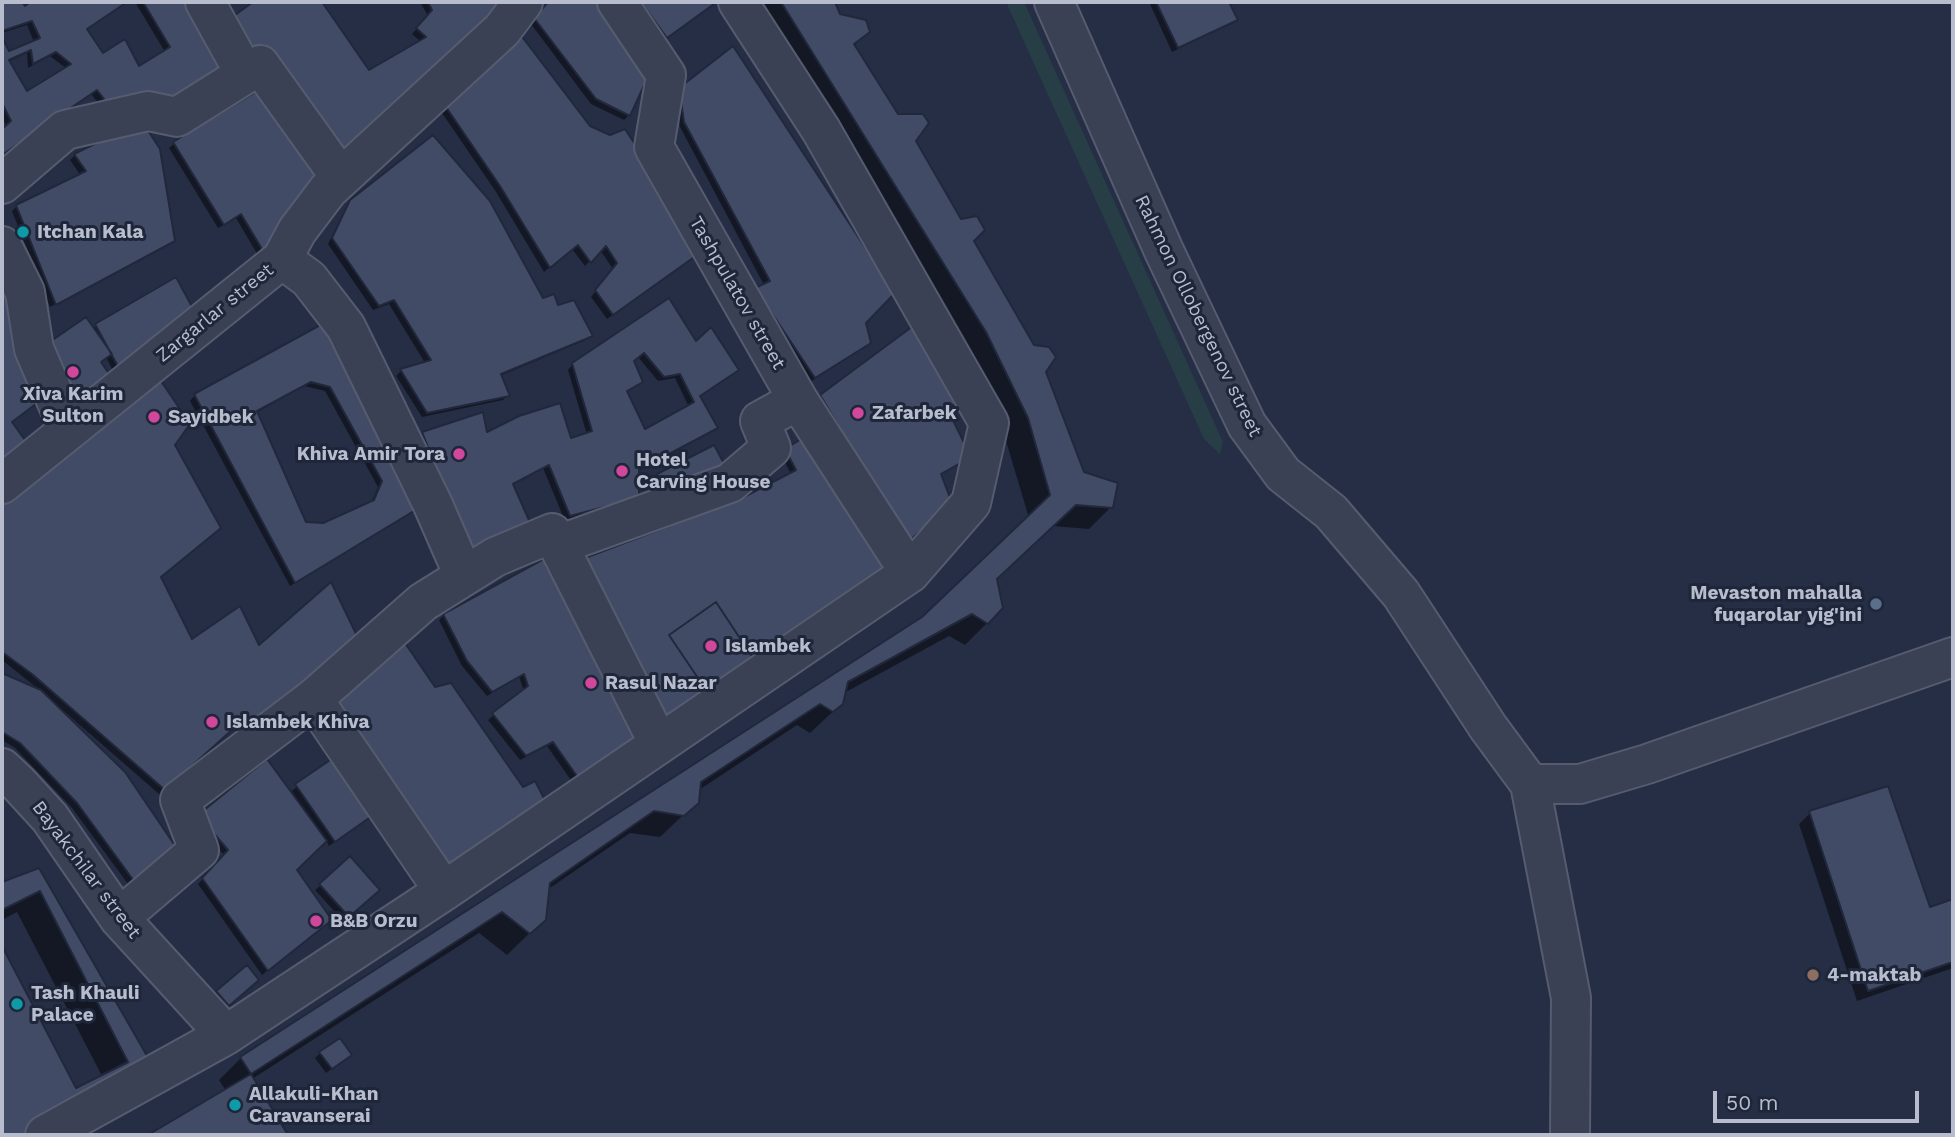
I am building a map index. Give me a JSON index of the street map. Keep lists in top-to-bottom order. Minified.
{"streets":{"street":["Tashpulatov street","Zargarlar street","Rahmon Ollobergenov street","Bayakchilar street"]},"places":["Itchan Kala","Xiva Karim Sulton","Zafarbek","Sayidbek","Khiva Amir Tora","Hotel Carving House","Mevaston mahalla fuqarolar yig'ini","Islambek","Rasul Nazar","Islambek Khiva","B&B Orzu","4-maktab","Tash Khauli Palace","Allakuli-Khan Caravanserai"],"scale_bar":"50 m"}
